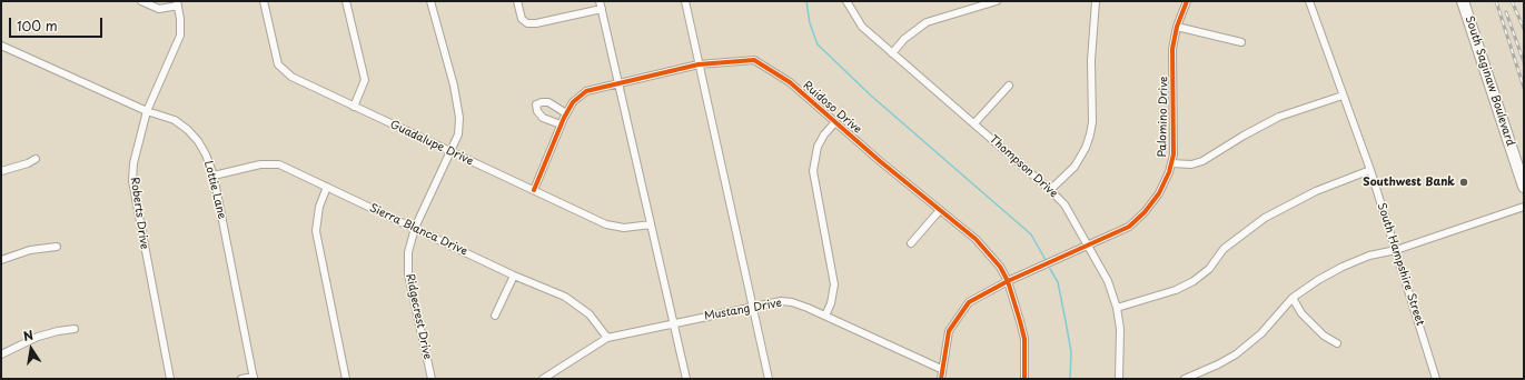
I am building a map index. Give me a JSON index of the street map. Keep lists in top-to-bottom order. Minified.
{"streets":{"main road":["South Saginaw Boulevard"],"street":["Ruidoso Drive","Palomino Drive","Guadalupe Drive","Thompson Drive","Lottie Lane","Roberts Drive","Sierra Blanca Drive","South Hampshire Street","Mustang Drive","Ridgecrest Drive"]},"crossings":[["Ruidoso Drive","Palomino Drive"],["Ruidoso Drive","Guadalupe Drive"],["Palomino Drive","Thompson Drive"],["Palomino Drive","Mustang Drive"],["Guadalupe Drive","Ridgecrest Drive"],["Lottie Lane","Roberts Drive"],["Lottie Lane","Sierra Blanca Drive"],["Sierra Blanca Drive","Mustang Drive"],["Sierra Blanca Drive","Ridgecrest Drive"]],"places":["Southwest Bank"],"scale_bar":"100 m","north":"top"}
